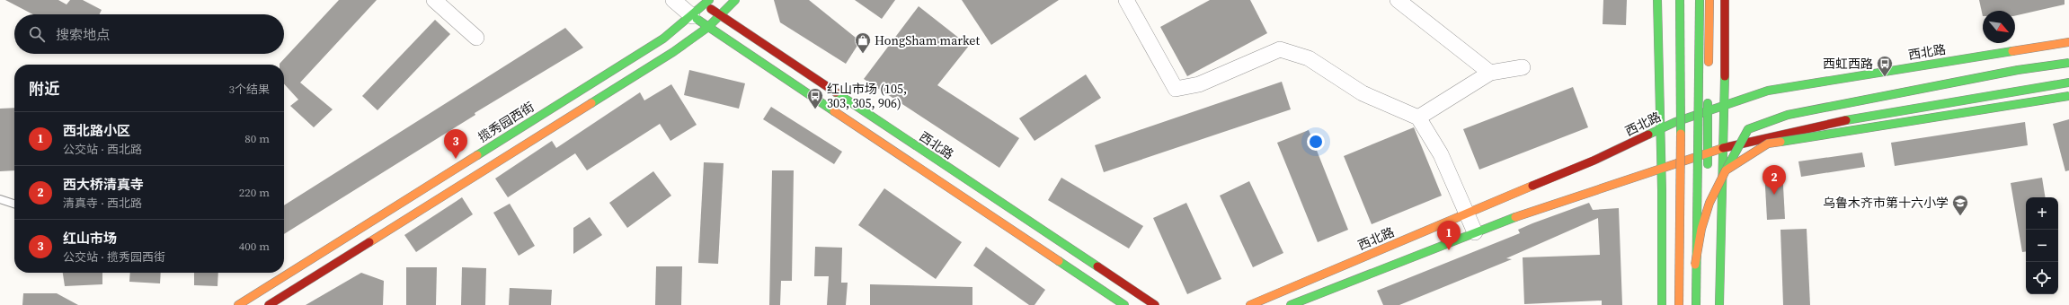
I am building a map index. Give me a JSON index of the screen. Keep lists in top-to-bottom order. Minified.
{"streets":{"main road":["西北路","揽秀园西街"]},"crossings":[["西北路","揽秀园西街"]],"places":{"shop":["HongSham market"],"bus stop":["西虹西路","红山市场 (105, 303, 305, 906)"],"school or university":["乌鲁木齐市第十六小学"]},"north":"bottom right","page":{"search":"搜索地点","heading":["附近","3个结果"],"list":[{"mark":"1","name":"西北路小区","note":"公交站 · 西北路","value":"80 m"},{"mark":"2","name":"西大桥清真寺","note":"清真寺 · 西北路","value":"220 m"},{"mark":"3","name":"红山市场","note":"公交站 · 揽秀园西街","value":"400 m"}],"pins":["3","2","1"],"map_buttons":["+","−"]}}
